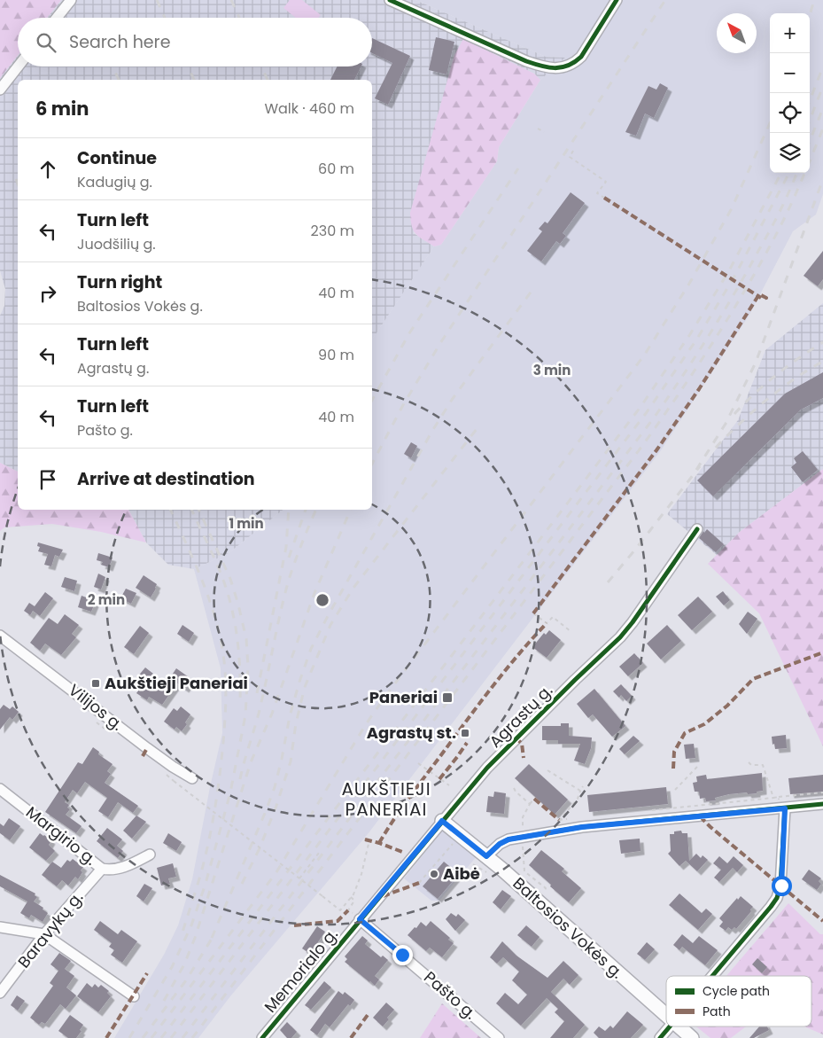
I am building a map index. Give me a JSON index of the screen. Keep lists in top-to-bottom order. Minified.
{"streets":{"main road":["Baltosios Vokės g."],"street":["Vilijos g.","Agrastų g.","Margirio g.","Baravykų g.","Memorialo g.","Pašto g."]},"crossings":[["Agrastų g.","Baltosios Vokės g."],["Agrastų g.","Memorialo g."],["Agrastų g.","Pašto g."],["Margirio g.","Baravykų g."],["Memorialo g.","Pašto g."]],"districts":["AUKŠTIEJI PANERIAI"],"places":{"transit":["Aukštieji Paneriai","Paneriai","Agrastų st."],"other":["Aibė"]},"legend":["Cycle path","Path"],"north":"top left","page":{"map_buttons":["+","−"],"search":"Search here","heading":["6 min","Walk · 460 m"],"list":[["Continue","Kadugių g.","60 m"],["Turn left","Juodšilių g.","230 m"],["Turn right","Baltosios Vokės g.","40 m"],["Turn left","Agrastų g.","90 m"],["Turn left","Pašto g.","40 m"],"Arrive at destination"]},"rings":["3 min","1 min","2 min"]}
